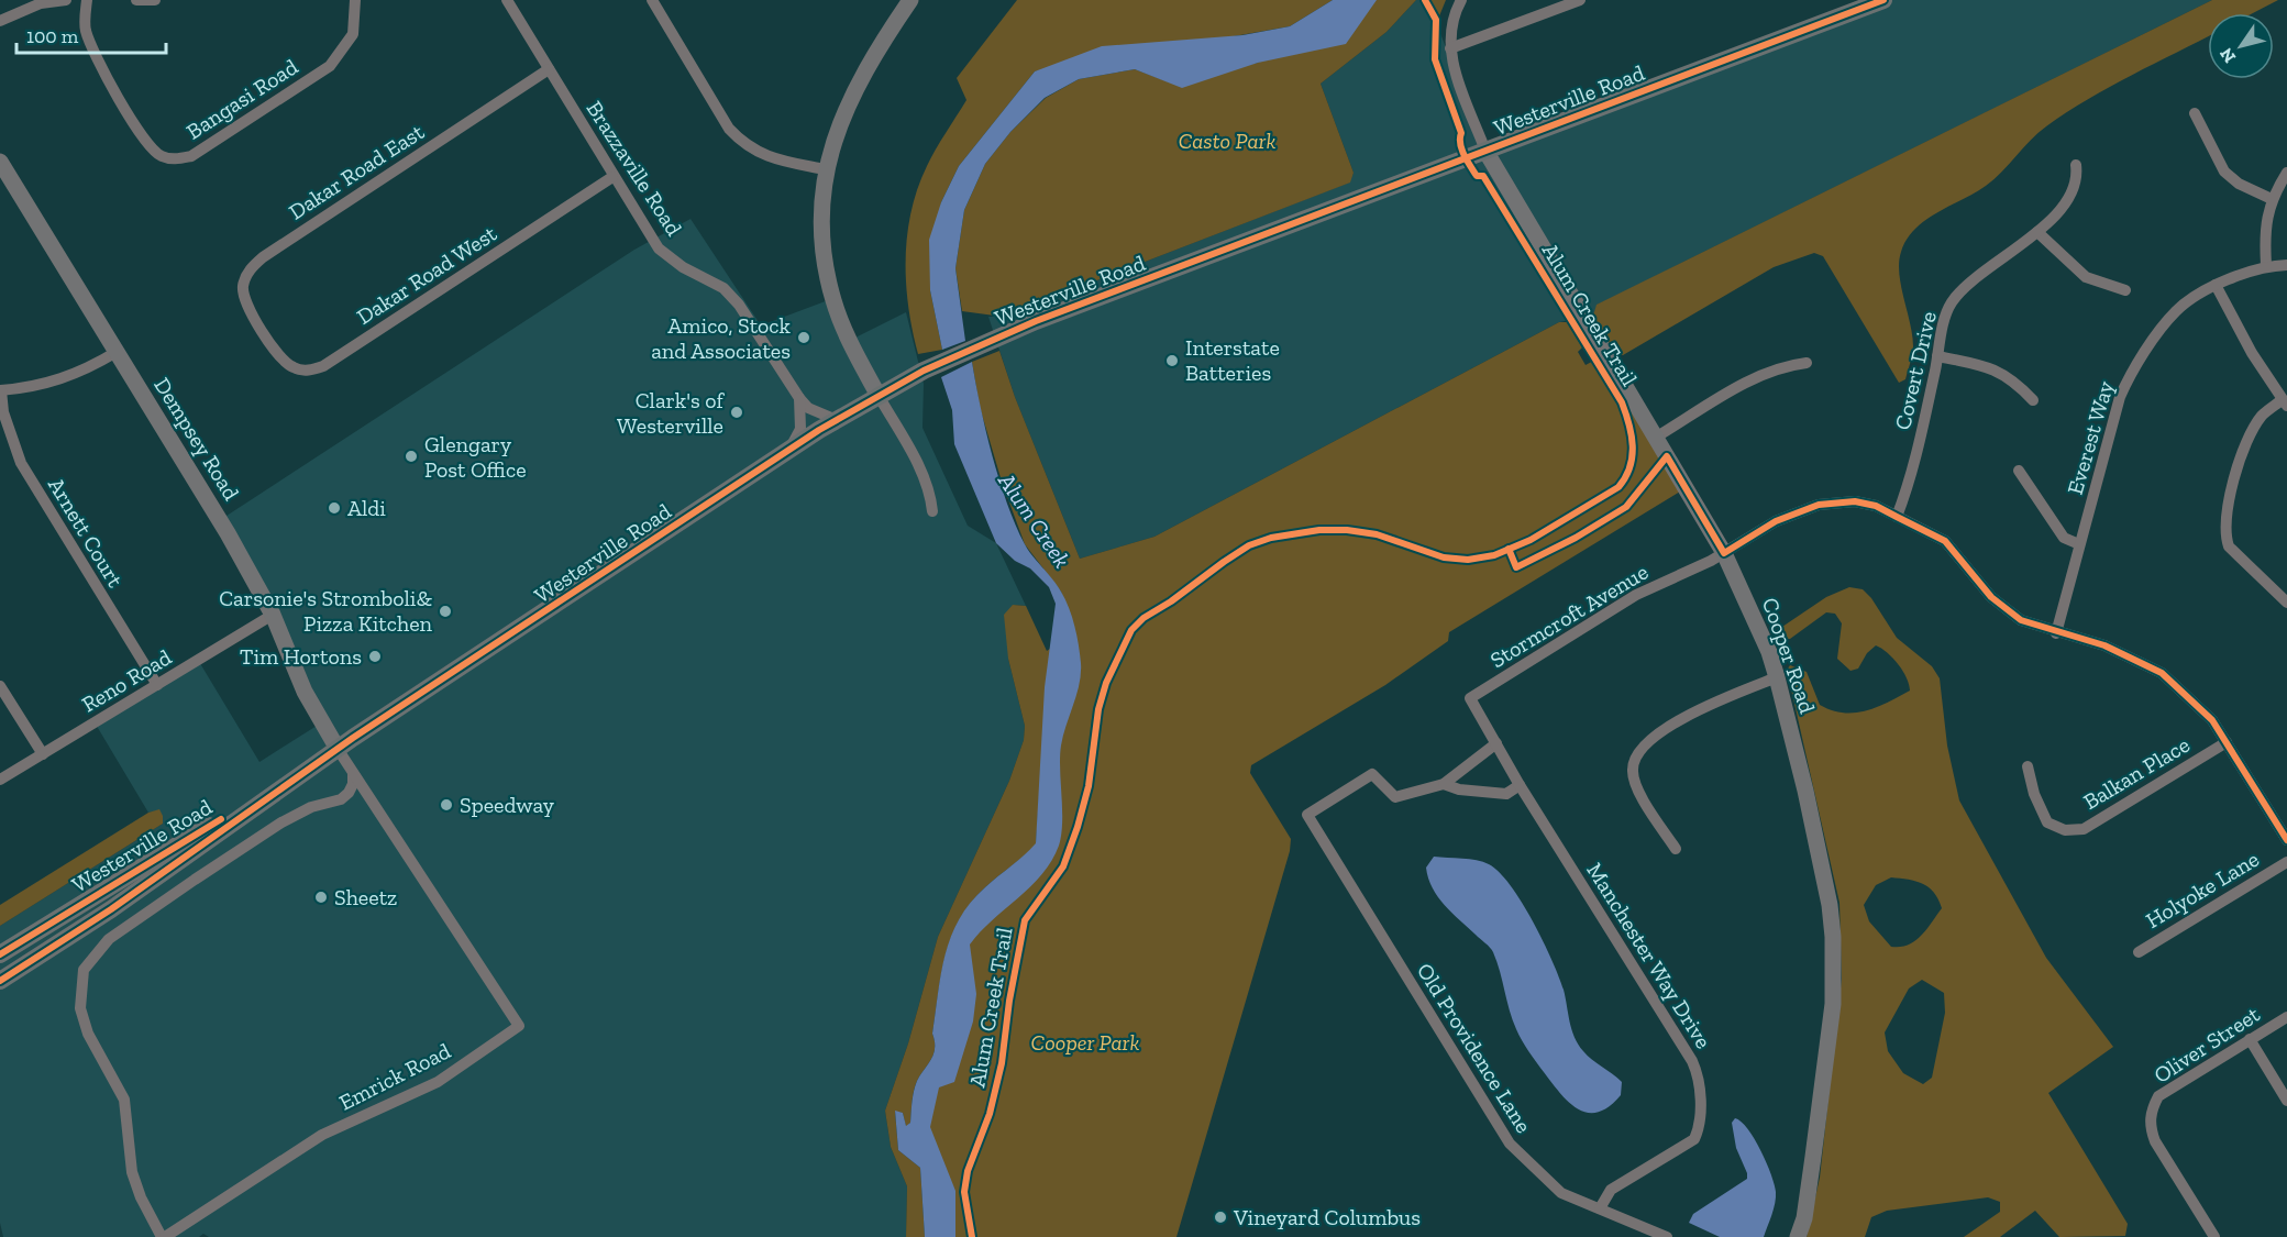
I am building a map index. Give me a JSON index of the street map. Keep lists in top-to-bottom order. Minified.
{"streets":{"main road":["Westerville Road"],"street":["Bangasi Road","Brazzaville Road","Dakar Road East","Dakar Road West","Covert Drive","Everest Way","Dempsey Road","Arnett Court","Stormcroft Avenue","Cooper Road","Reno Road","Balkan Place","Holyoke Lane","Manchester Way Drive","Oliver Street","Old Providence Lane","Emrick Road"],"cycle path":["Alum Creek Trail"]},"crossings":[["Westerville Road","Brazzaville Road"],["Westerville Road","Dempsey Road"],["Westerville Road","Cooper Road"],["Westerville Road","Emrick Road"],["Brazzaville Road","Dakar Road East"],["Brazzaville Road","Dakar Road West"],["Dakar Road East","Dakar Road West"],["Covert Drive","Stormcroft Avenue"],["Everest Way","Stormcroft Avenue"],["Dempsey Road","Reno Road"],["Dempsey Road","Emrick Road"],["Arnett Court","Reno Road"],["Stormcroft Avenue","Cooper Road"],["Stormcroft Avenue","Balkan Place"],["Stormcroft Avenue","Manchester Way Drive"],["Manchester Way Drive","Old Providence Lane"]],"water":["Alum Creek"],"parks":["Casto Park","Cooper Park"],"places":["Amico, Stock and Associates","Interstate Batteries","Clark's of Westerville","Glengary Post Office","Aldi","Carsonie's Stromboli& Pizza Kitchen","Tim Hortons","Speedway","Sheetz","Vineyard Columbus"],"scale_bar":"100 m","north":"bottom left"}
